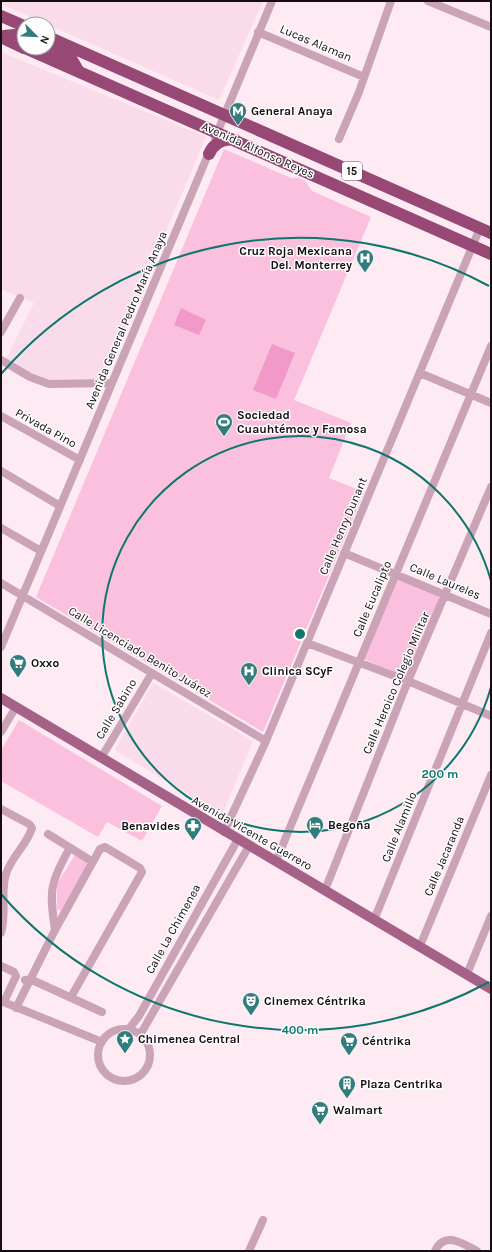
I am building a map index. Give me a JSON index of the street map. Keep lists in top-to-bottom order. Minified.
{"streets":{"highway":["Avenida Alfonso Reyes","15"],"main road":["Avenida Vicente Guerrero"],"street":["Lucas Alaman","Avenida General Pedro María Anaya","Privada Pino","Calle Henry Dunant","Calle Laureles","Calle Eucalipto","Calle Licenciado Benito Juárez","Calle Heroico Colegio Militar","Calle Sabino","Calle Alamillo","Calle Jacaranda","Calle La Chimenea"]},"crossings":[["Lucas Alaman","Avenida General Pedro María Anaya"],["Avenida Alfonso Reyes","Avenida General Pedro María Anaya"],["Avenida Alfonso Reyes","Calle Henry Dunant"],["Avenida General Pedro María Anaya","Privada Pino"],["Avenida General Pedro María Anaya","Calle Licenciado Benito Juárez"],["Calle Henry Dunant","Calle Laureles"],["Calle Henry Dunant","Calle Licenciado Benito Juárez"],["Calle Henry Dunant","Avenida Vicente Guerrero"],["Calle Laureles","Calle Eucalipto"],["Calle Laureles","Calle Heroico Colegio Militar"],["Calle Eucalipto","Avenida Vicente Guerrero"],["Calle Licenciado Benito Juárez","Calle Sabino"],["Calle Heroico Colegio Militar","Avenida Vicente Guerrero"],["Calle Sabino","Avenida Vicente Guerrero"],["Calle Alamillo","Avenida Vicente Guerrero"],["Avenida Vicente Guerrero","Calle Jacaranda"],["Avenida Vicente Guerrero","Calle La Chimenea"]],"places":{"metro station":["General Anaya"],"hospital":["Cruz Roja Mexicana Del. Monterrey","Clinica SCyF"],"sports":["Sociedad Cuauhtémoc y Famosa"],"supermarket":["Oxxo","Céntrika","Walmart"],"hotel":["Begoña"],"pharmacy":["Benavides"],"theatre":["Cinemex Céntrika"],"place":["Chimenea Central"],"building":["Plaza Centrika"]},"north":"bottom right","rings":["200 m","400 m"]}
